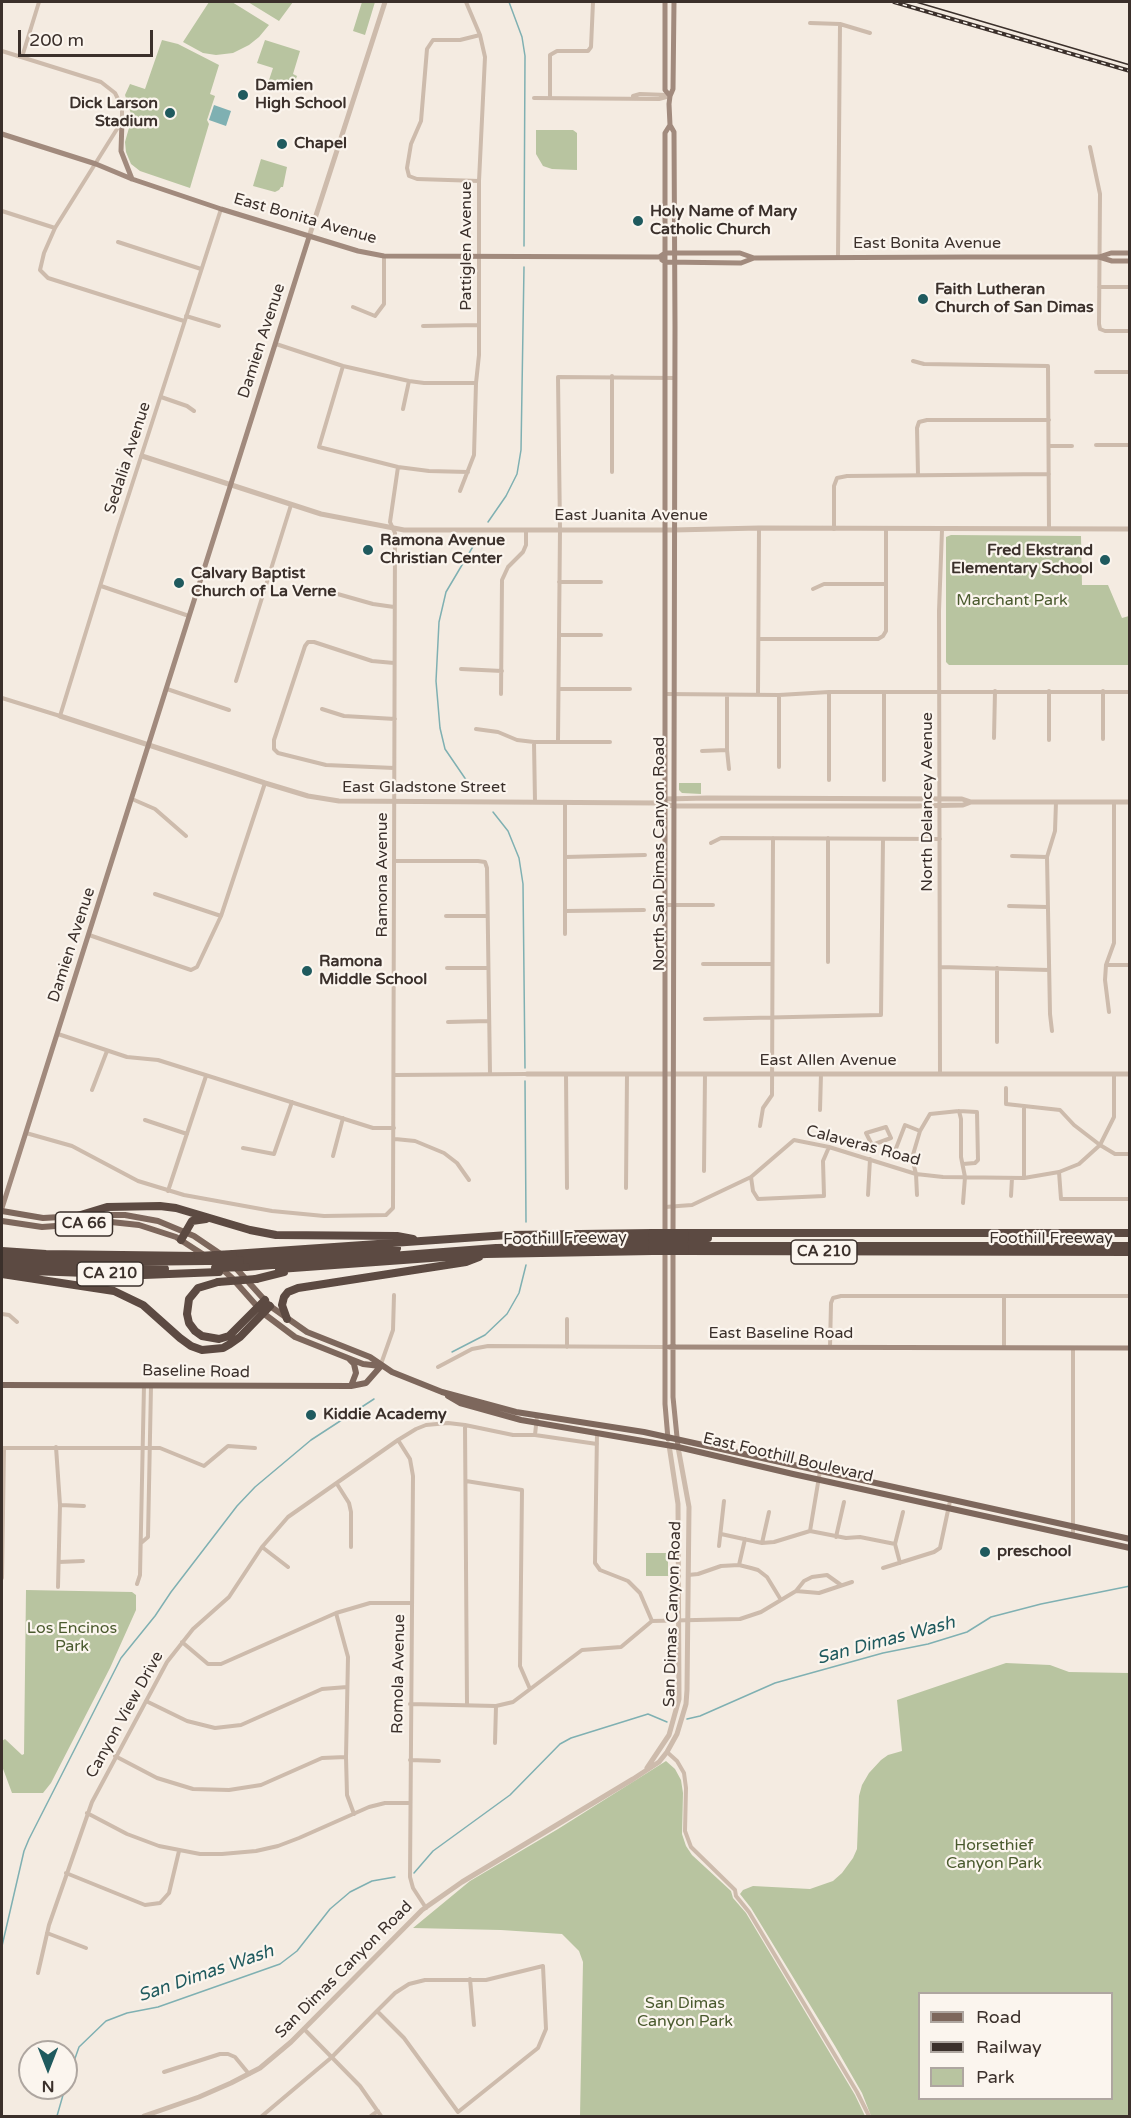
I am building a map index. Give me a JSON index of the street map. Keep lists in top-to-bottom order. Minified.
{"streets":{"highway":["Foothill Freeway","CA 210"],"main road":["East Bonita Avenue","Damien Avenue","North San Dimas Canyon Road","CA 66","East Baseline Road","Baseline Road","East Foothill Boulevard"],"street":["Pattiglen Avenue","Sedalia Avenue","East Juanita Avenue","East Gladstone Street","North Delancey Avenue","Ramona Avenue","East Allen Avenue","Calaveras Road","San Dimas Canyon Road","Romola Avenue","Canyon View Drive"]},"crossings":[["East Bonita Avenue","Pattiglen Avenue"],["East Bonita Avenue","Damien Avenue"],["East Bonita Avenue","Sedalia Avenue"],["East Bonita Avenue","North San Dimas Canyon Road"],["Damien Avenue","East Juanita Avenue"],["Damien Avenue","East Gladstone Street"],["Damien Avenue","CA 66"],["Sedalia Avenue","East Juanita Avenue"],["Sedalia Avenue","East Gladstone Street"],["East Juanita Avenue","North Delancey Avenue"],["East Juanita Avenue","North San Dimas Canyon Road"],["East Juanita Avenue","Ramona Avenue"],["East Gladstone Street","North Delancey Avenue"],["East Gladstone Street","North San Dimas Canyon Road"],["East Gladstone Street","Ramona Avenue"],["North Delancey Avenue","East Allen Avenue"],["North San Dimas Canyon Road","East Allen Avenue"],["North San Dimas Canyon Road","Calaveras Road"],["North San Dimas Canyon Road","East Baseline Road"],["North San Dimas Canyon Road","East Foothill Boulevard"],["North San Dimas Canyon Road","San Dimas Canyon Road"],["East Allen Avenue","Calaveras Road"],["Baseline Road","East Foothill Boulevard"],["East Foothill Boulevard","San Dimas Canyon Road"],["San Dimas Canyon Road","Romola Avenue"],["Romola Avenue","Canyon View Drive"]],"water":["San Dimas Wash"],"parks":["Marchant Park","Los Encinos Park","Horsethief Canyon Park","San Dimas Canyon Park"],"places":["Damien High School","Dick Larson Stadium","Chapel","Holy Name of Mary Catholic Church","Faith Lutheran Church of San Dimas","Ramona Avenue Christian Center","Fred Ekstrand Elementary School","Calvary Baptist Church of La Verne","Ramona Middle School","Kiddie Academy","preschool"],"legend":["Road","Railway","Park"],"scale_bar":"200 m","north":"bottom"}
